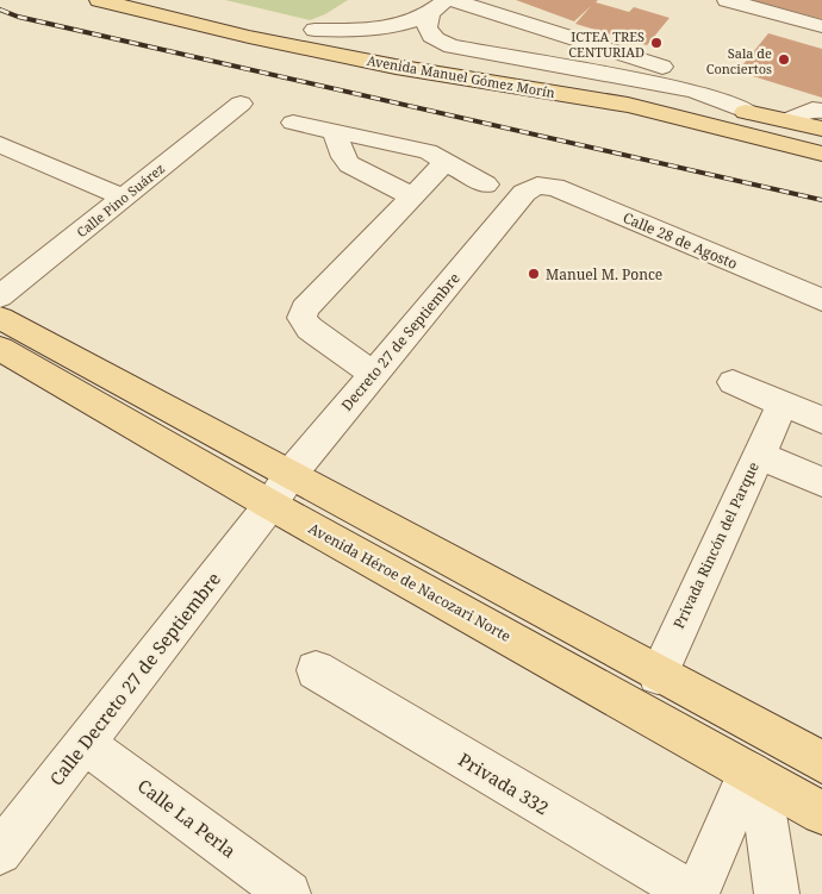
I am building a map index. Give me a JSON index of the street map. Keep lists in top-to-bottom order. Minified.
{"streets":{"main road":["Avenida Manuel Gómez Morín","Avenida Héroe de Nacozari Norte"],"street":["Calle Pino Suárez","Calle 28 de Agosto","Decreto 27 de Septiembre","Privada Rincón del Parque","Calle Decreto 27 de Septiembre","Privada 332","Calle La Perla"]},"crossings":[["Calle 28 de Agosto","Decreto 27 de Septiembre"],["Decreto 27 de Septiembre","Avenida Héroe de Nacozari Norte"],["Decreto 27 de Septiembre","Calle Decreto 27 de Septiembre"],["Privada Rincón del Parque","Avenida Héroe de Nacozari Norte"],["Avenida Héroe de Nacozari Norte","Calle Decreto 27 de Septiembre"],["Calle Decreto 27 de Septiembre","Calle La Perla"]],"places":["ICTEA TRES CENTURIAD","Sala de Conciertos","Manuel M. Ponce"]}
